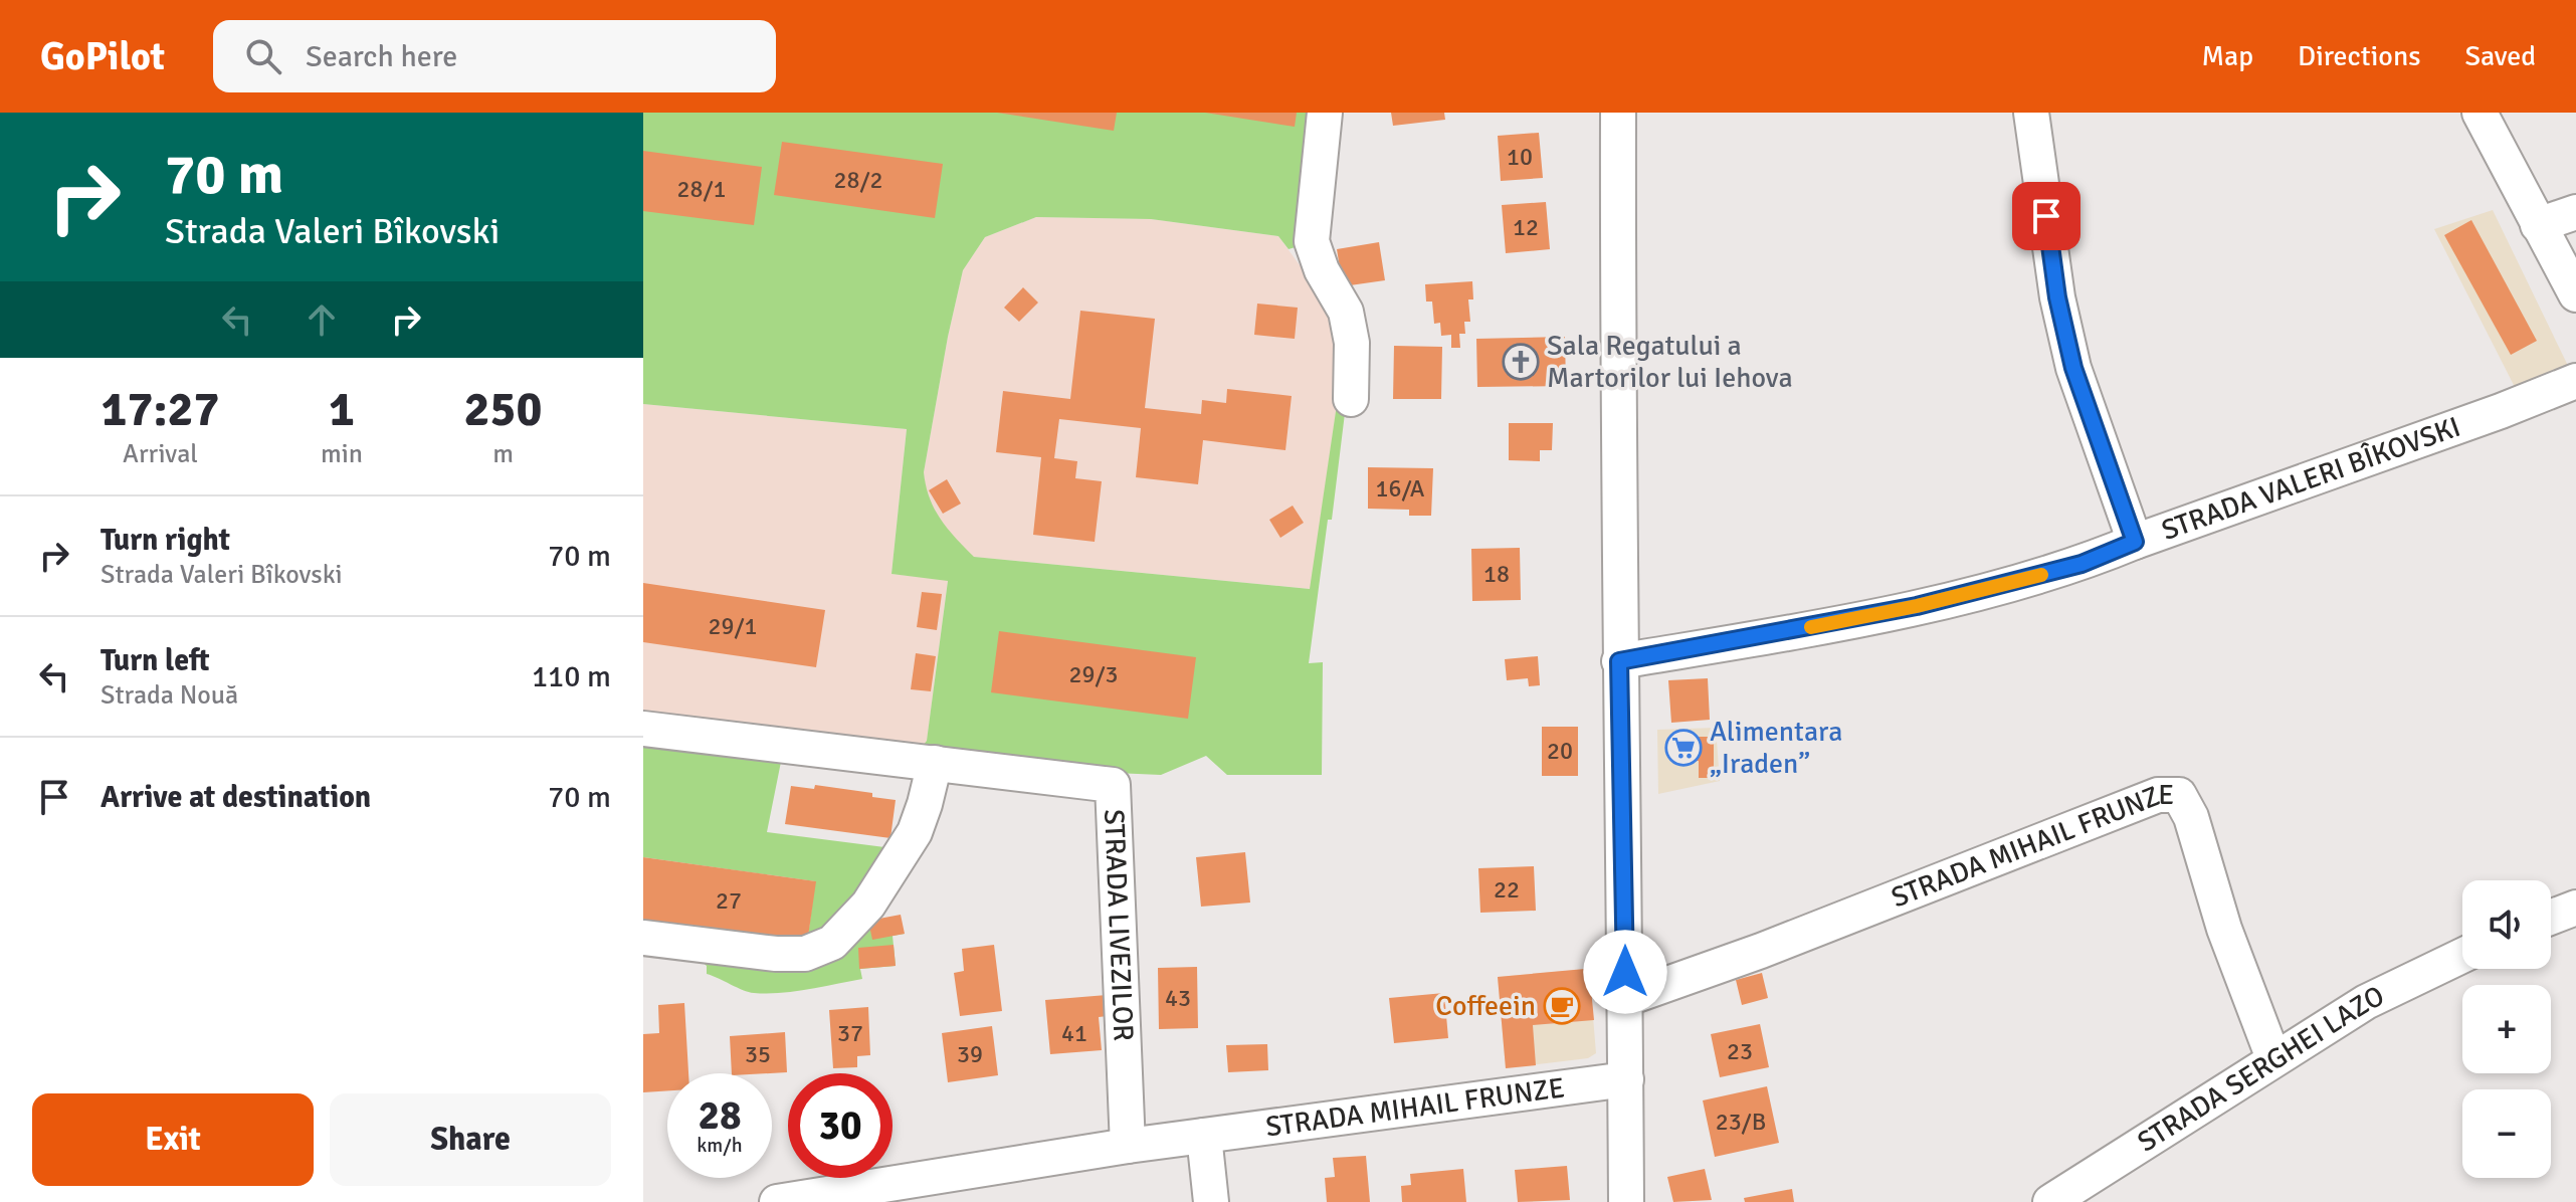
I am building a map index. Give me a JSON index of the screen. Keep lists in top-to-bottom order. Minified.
{"streets":{"street":["STRADA VALERI BÎKOVSKI","STRADA MIHAIL FRUNZE","STRADA LIVEZILOR","STRADA SERGHEI LAZO"]},"crossings":[["STRADA MIHAIL FRUNZE","STRADA LIVEZILOR"],["STRADA MIHAIL FRUNZE","STRADA SERGHEI LAZO"]],"places":{"church":["Sala Regatului a Martorilor lui Iehova"],"supermarket":["Alimentara „Iraden”"],"cafe":["Coffeein"]},"house_numbers":["10","28/2","28/1","12","16/A","18","29/1","29/3","20","22","27","43","37","41","23","35","39","23/B"],"page":{"header":"GoPilot","search":"Search here","nav":["Map","Directions","Saved"],"turn":["70 m","Strada Valeri Bîkovski"],"eta":["17:27","Arrival","1","min","250","m"],"list":[{"name":"Turn right","note":"Strada Valeri Bîkovski","value":"70 m"},{"name":"Turn left","note":"Strada Nouă","value":"110 m"},{"name":"Arrive at destination","value":"70 m"}],"map_buttons":["+","−"],"speed":"28 km/h","limit":"30","buttons":["Exit","Share"]}}
